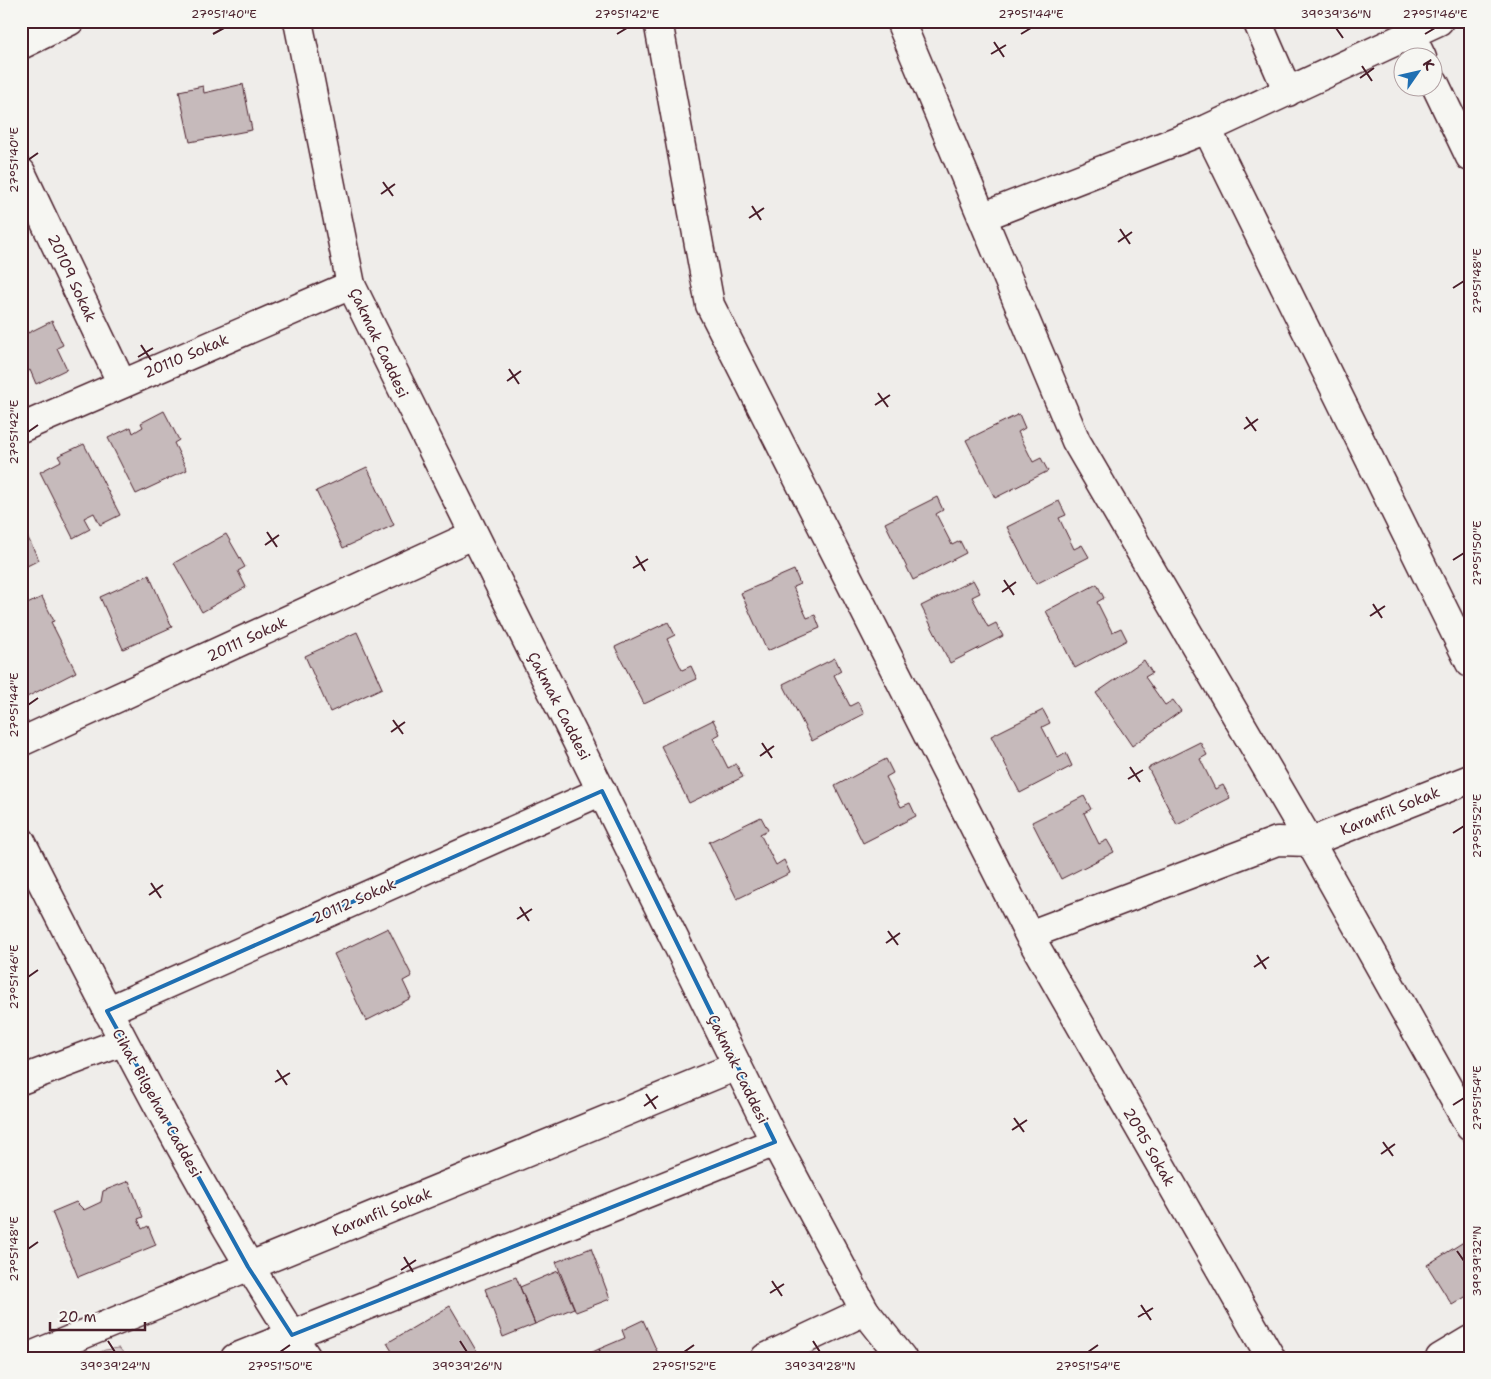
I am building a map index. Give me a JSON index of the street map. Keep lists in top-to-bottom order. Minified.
{"streets":{"street":["20109 Sokak","Çakmak Caddesi","20110 Sokak","20111 Sokak","Karanfil Sokak","20112 Sokak","Cihat Bilgehan Caddesi","2095 Sokak"]},"crossings":[["20109 Sokak","20110 Sokak"],["Çakmak Caddesi","20110 Sokak"],["Çakmak Caddesi","20111 Sokak"],["Çakmak Caddesi","Karanfil Sokak"],["Çakmak Caddesi","20112 Sokak"],["Karanfil Sokak","Cihat Bilgehan Caddesi"],["20112 Sokak","Cihat Bilgehan Caddesi"]],"scale_bar":"20 m","north":"top right","coordinates":["27°51'40\"E","27°51'42\"E","27°51'44\"E","39°39'36\"N","27°51'46\"E","27°51'48\"E","27°51'50\"E","27°51'52\"E","27°51'54\"E","39°39'32\"N","39°39'24\"N","39°39'26\"N","39°39'28\"N"]}
